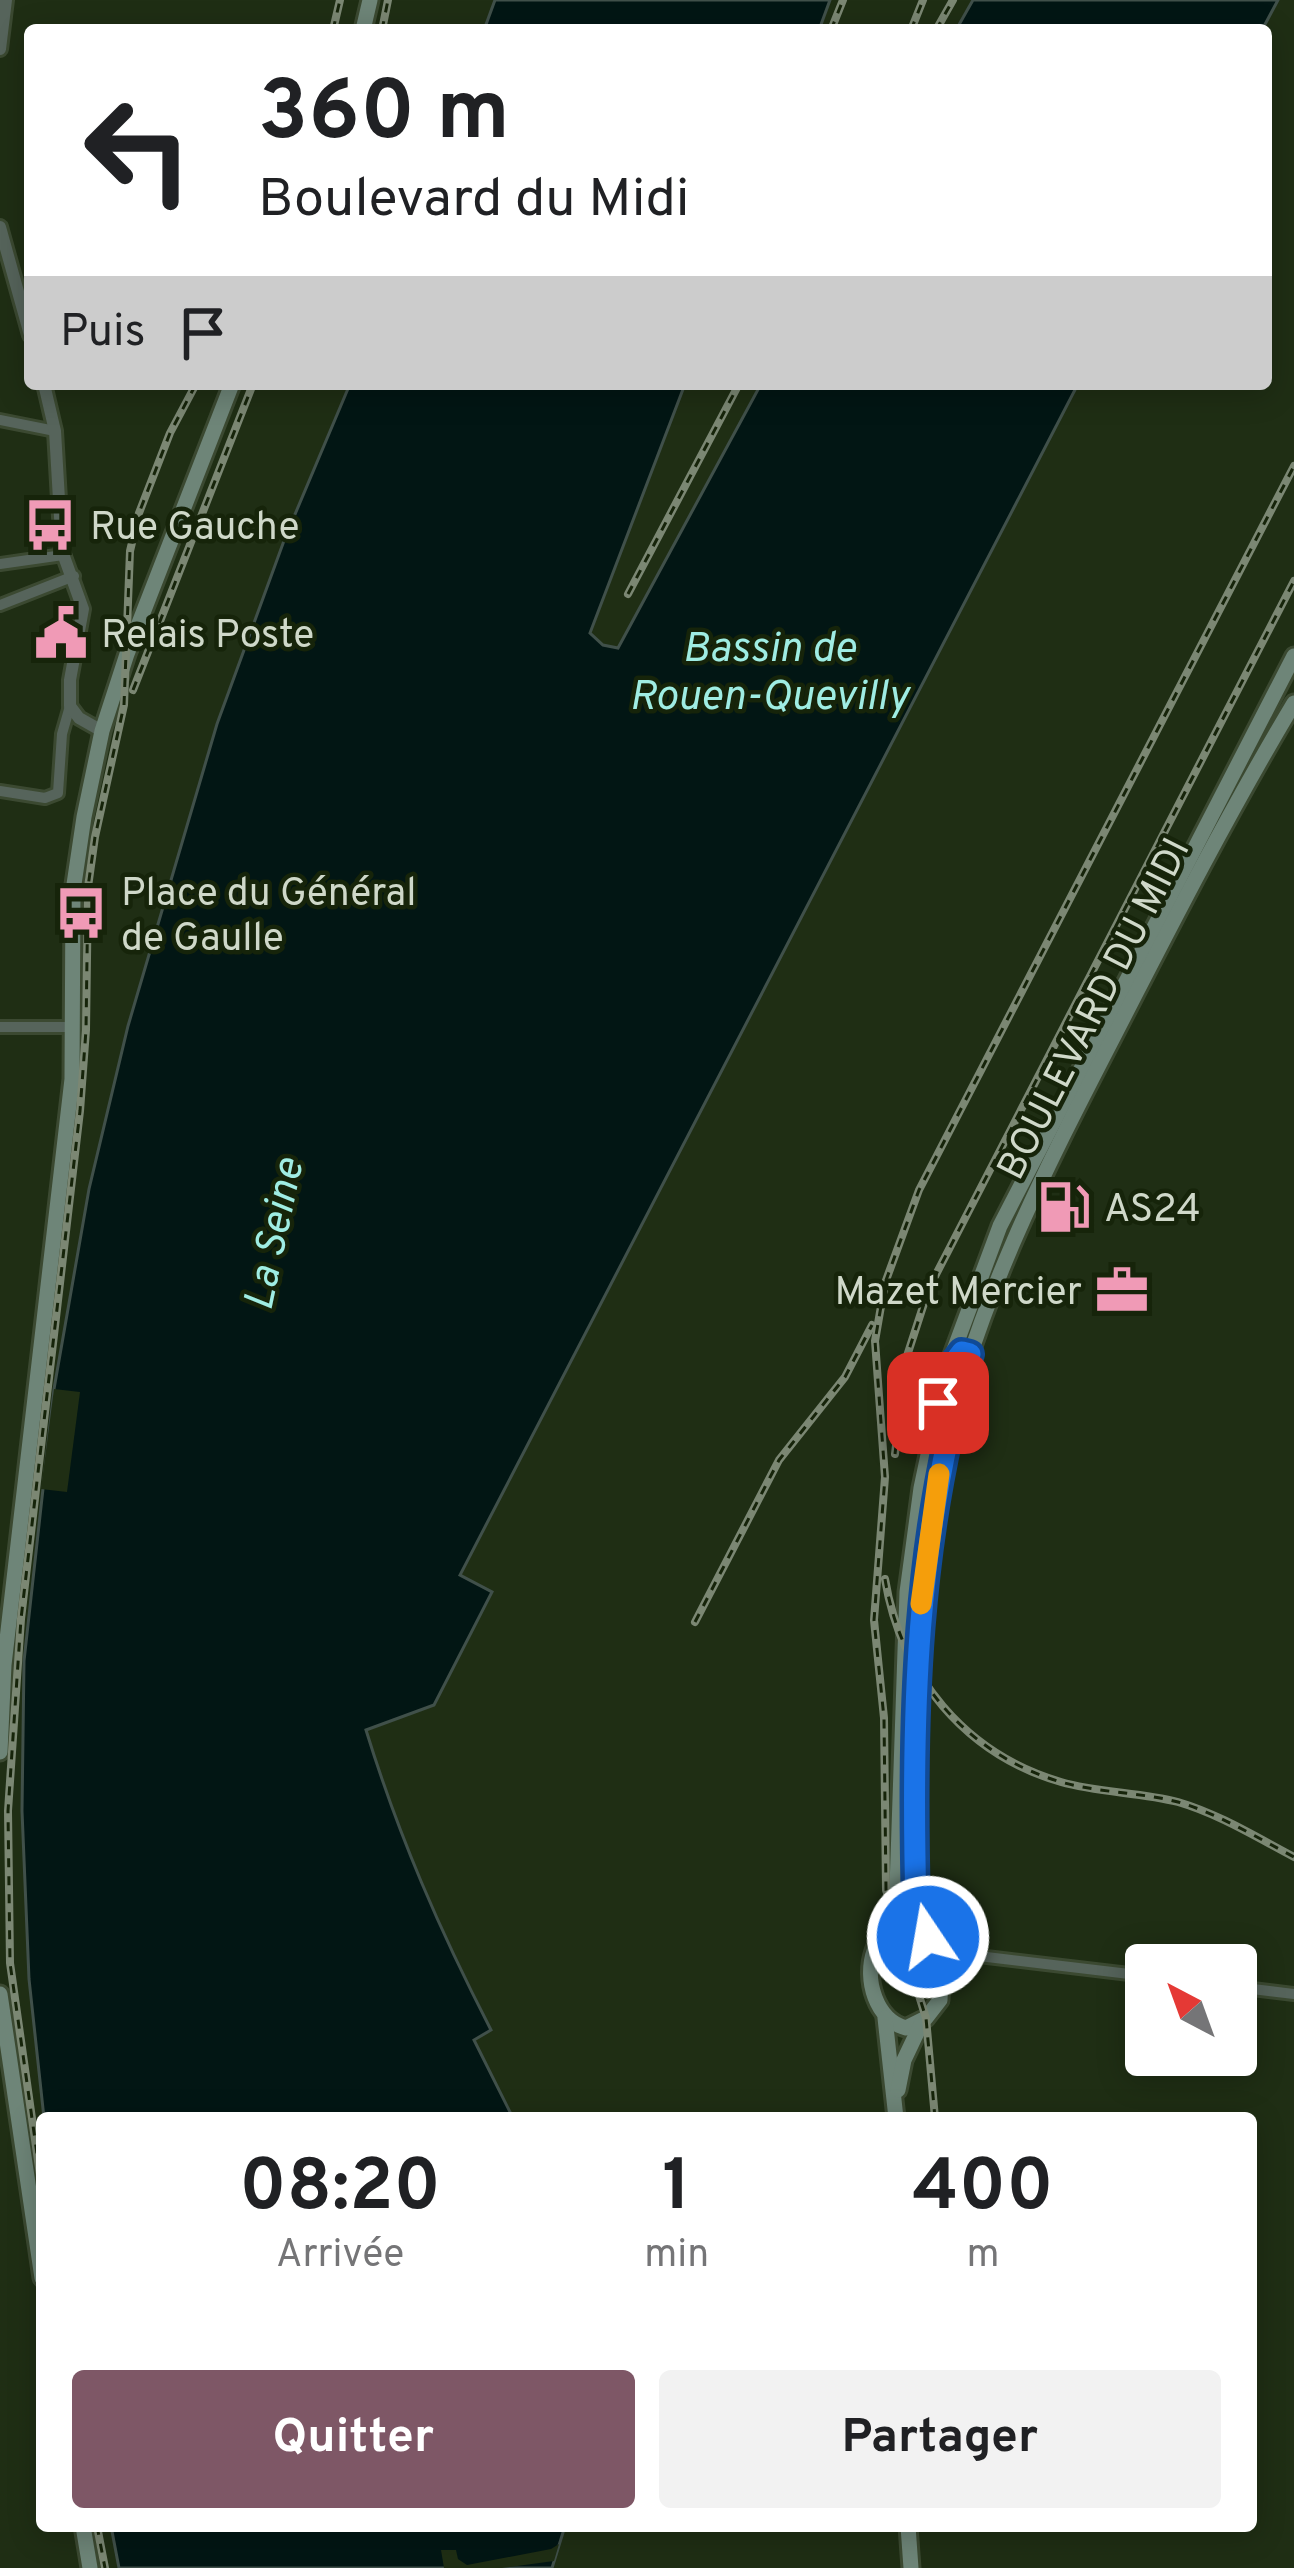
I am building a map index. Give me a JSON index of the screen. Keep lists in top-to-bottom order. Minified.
{"streets":{"main road":["BOULEVARD DU MIDI"]},"water":["Bassin de Rouen-Quevilly","La Seine"],"places":{"bus stop":["Rue Gauche","Place du Général de Gaulle"],"public building":["Relais Poste"],"fuel station":["AS24"],"office":["Mazet Mercier"]},"north":"top left","page":{"turn":["360 m","Boulevard du Midi"],"then":"Puis","eta":["08:20","Arrivée","1","min","400","m"],"buttons":["Quitter","Partager"]}}
